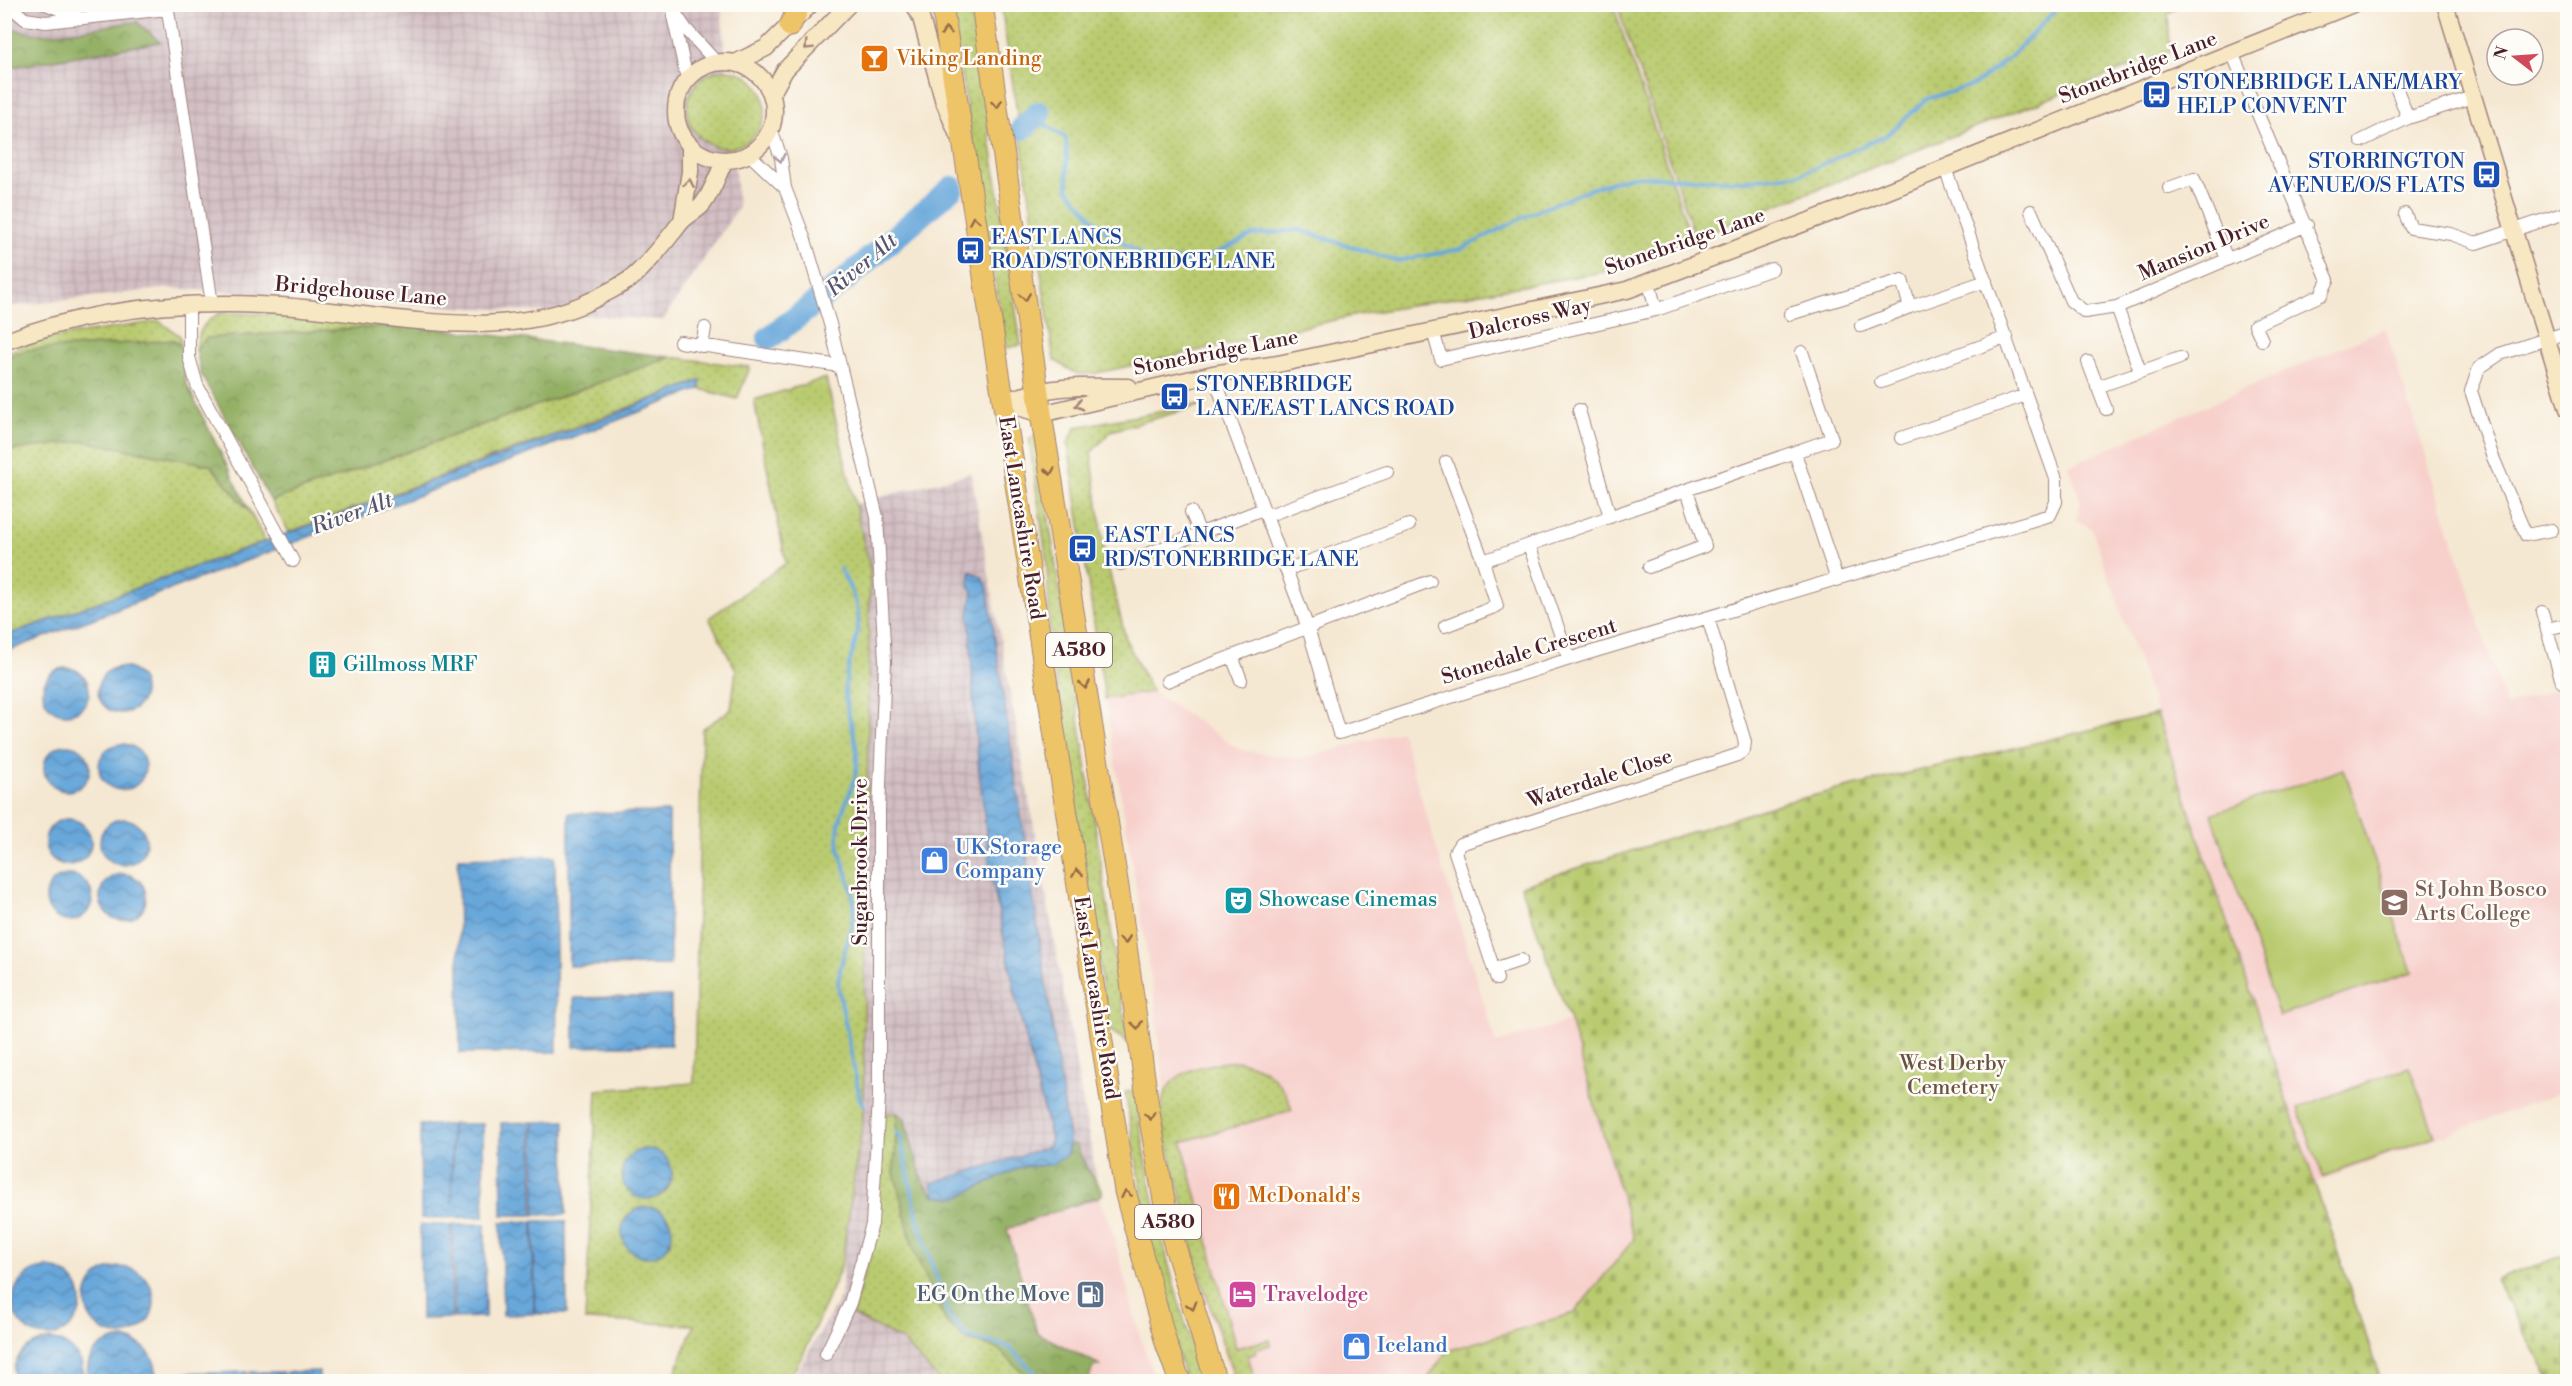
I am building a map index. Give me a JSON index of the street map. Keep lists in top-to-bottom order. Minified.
{"streets":{"highway":["East Lancashire Road","A580"],"street":["Stonebridge Lane","Mansion Drive","Bridgehouse Lane","Dalcross Way","Stonedale Crescent","Waterdale Close","Sugarbrook Drive"]},"crossings":[["Stonebridge Lane","Dalcross Way"],["Stonebridge Lane","East Lancashire Road"],["Stonebridge Lane","Stonedale Crescent"],["Stonedale Crescent","Waterdale Close"]],"water":["River Alt"],"parks":["West Derby Cemetery"],"places":{"bar":["Viking Landing"],"bus stop":["STONEBRIDGE LANE/MARY HELP CONVENT","STORRINGTON AVENUE/O/S FLATS","EAST LANCS ROAD/STONEBRIDGE LANE","STONEBRIDGE LANE/EAST LANCS ROAD","EAST LANCS RD/STONEBRIDGE LANE"],"building":["Gillmoss MRF"],"shop":["UK Storage Company","Iceland"],"theatre":["Showcase Cinemas"],"school or university":["St John Bosco Arts College"],"restaurant":["McDonald's"],"fuel station":["EG On the Move"],"hotel":["Travelodge"]},"north":"left"}
